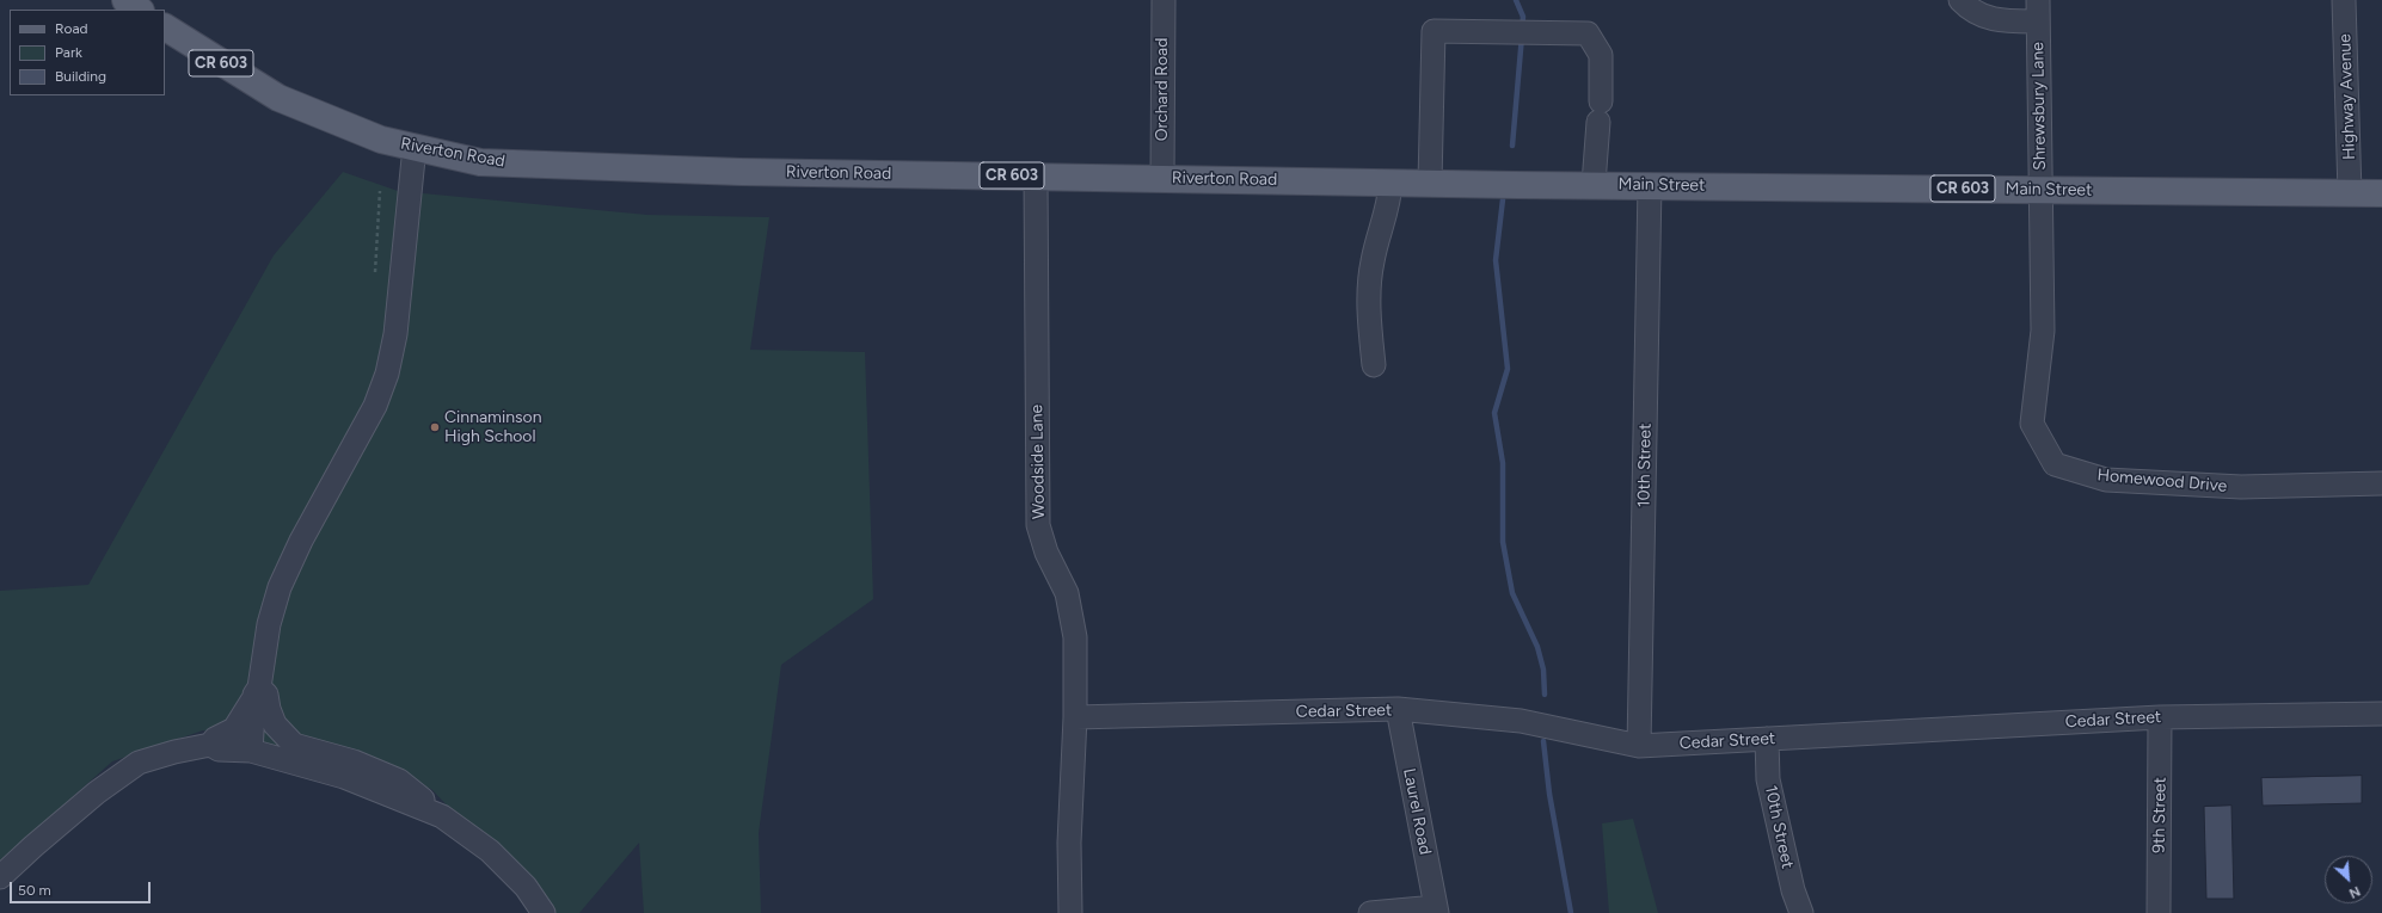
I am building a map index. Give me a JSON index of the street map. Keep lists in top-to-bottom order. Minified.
{"streets":{"main road":["CR 603","Riverton Road","Main Street"],"street":["Orchard Road","Highway Avenue","Shrewsbury Lane","Woodside Lane","10th Street","Homewood Drive","Cedar Street","Laurel Road","9th Street"]},"crossings":[["Orchard Road","Riverton Road"],["Highway Avenue","Main Street"],["Shrewsbury Lane","Main Street"],["Shrewsbury Lane","Homewood Drive"],["Riverton Road","Main Street"],["Riverton Road","Woodside Lane"],["Main Street","10th Street"],["Main Street","Homewood Drive"],["Woodside Lane","Cedar Street"],["10th Street","Cedar Street"],["Cedar Street","Laurel Road"],["Cedar Street","9th Street"]],"places":["Cinnaminson High School"],"legend":["Road","Park","Building"],"scale_bar":"50 m","north":"bottom right"}
